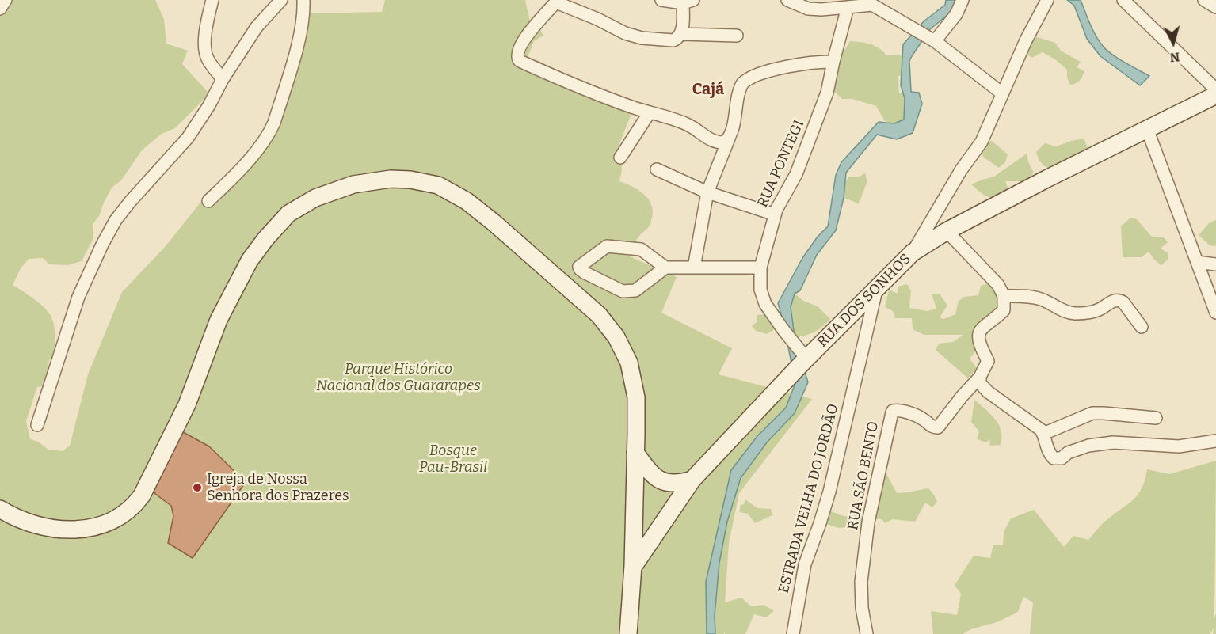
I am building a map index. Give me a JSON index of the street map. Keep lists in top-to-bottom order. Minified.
{"streets":{"main road":["RUA DOS SONHOS"],"street":["RUA PONTEGI","RUA SÃO BENTO","ESTRADA VELHA DO JORDÃO"]},"crossings":[["RUA PONTEGI","RUA DOS SONHOS"],["RUA DOS SONHOS","ESTRADA VELHA DO JORDÃO"]],"districts":["Cajá"],"parks":["Parque Histórico Nacional dos Guararapes","Bosque Pau-Brasil"],"places":["Igreja de Nossa Senhora dos Prazeres"],"north":"bottom"}
